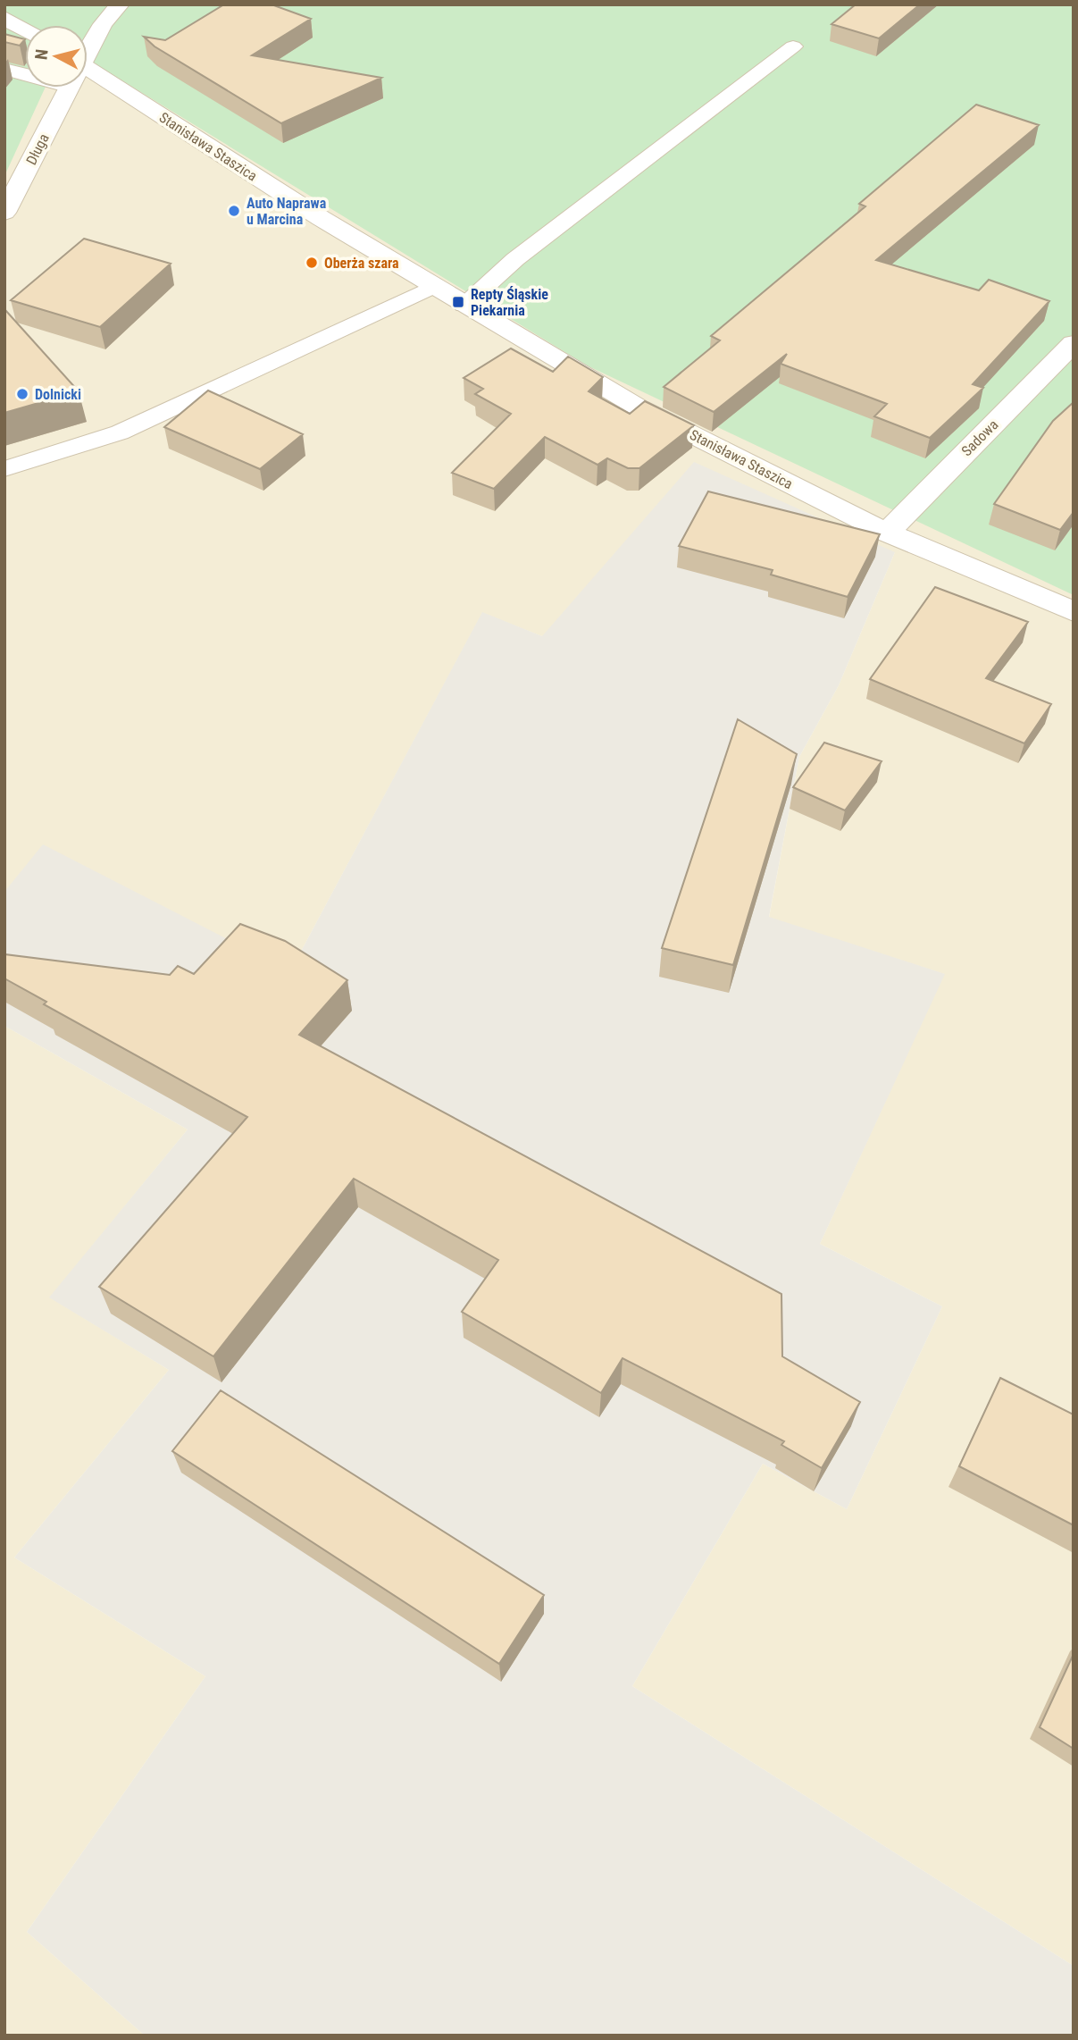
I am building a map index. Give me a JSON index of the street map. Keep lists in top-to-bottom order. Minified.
{"streets":{"street":["Stanisława Staszica","Długa","Sadowa"]},"crossings":[["Stanisława Staszica","Sadowa"]],"places":{"other":["Auto Naprawa u Marcina","Oberża szara","Dolnicki"],"transit":["Repty Śląskie Piekarnia"]},"north":"left"}
